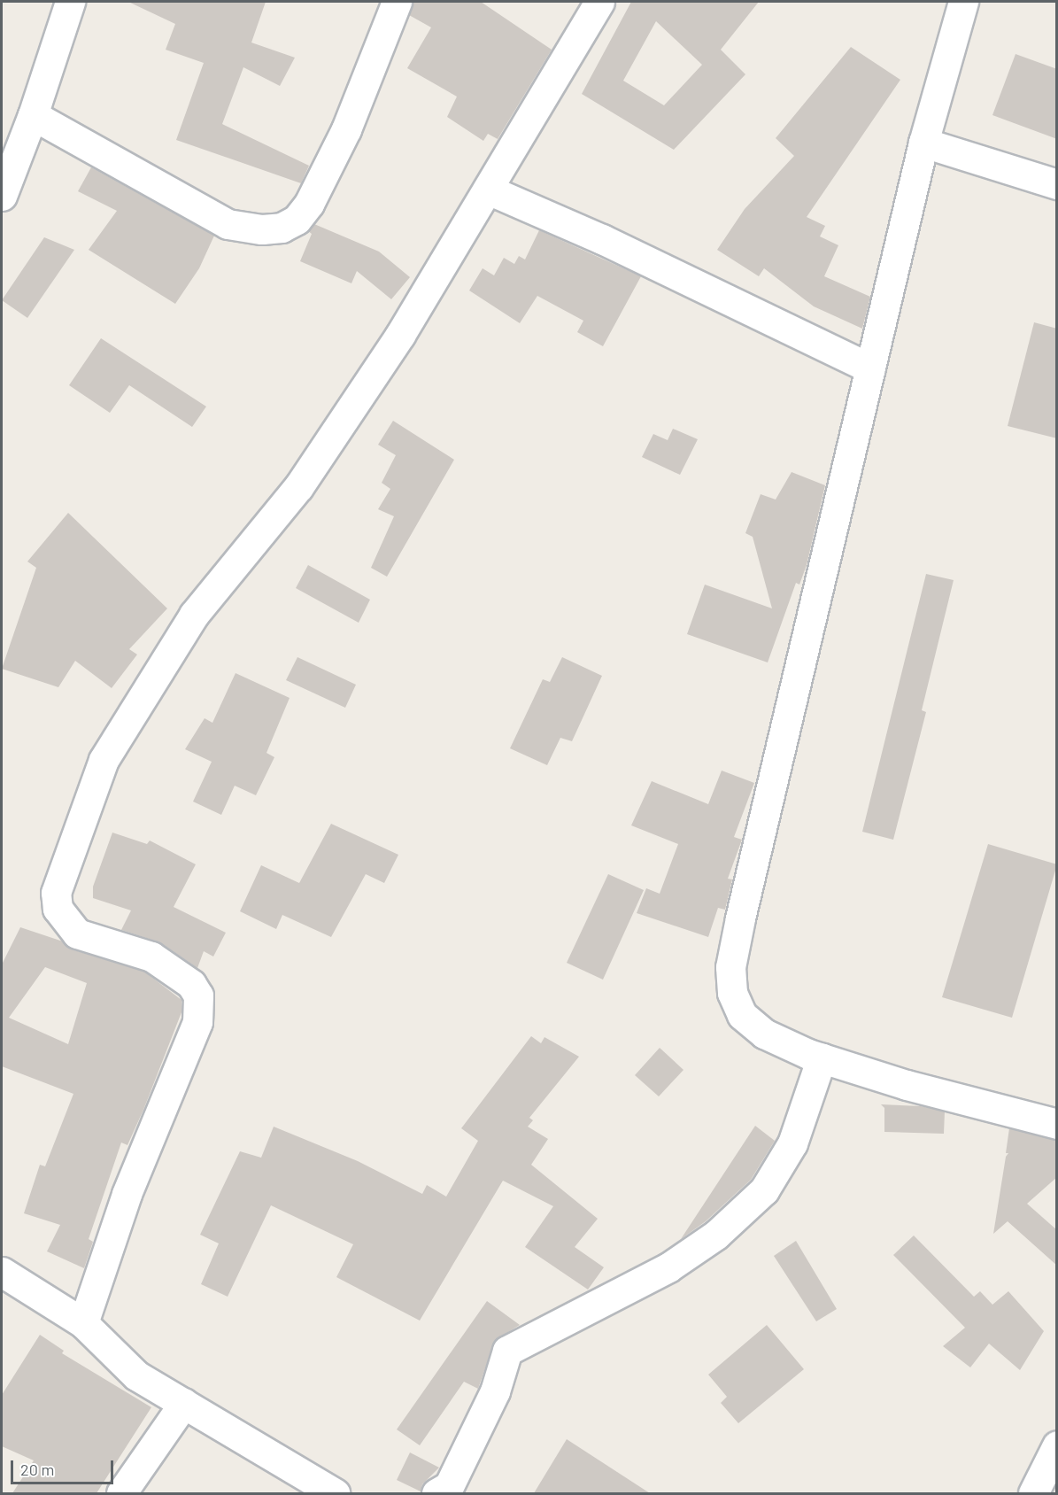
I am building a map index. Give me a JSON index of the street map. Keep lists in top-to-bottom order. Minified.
{"scale_bar":"20 m"}
